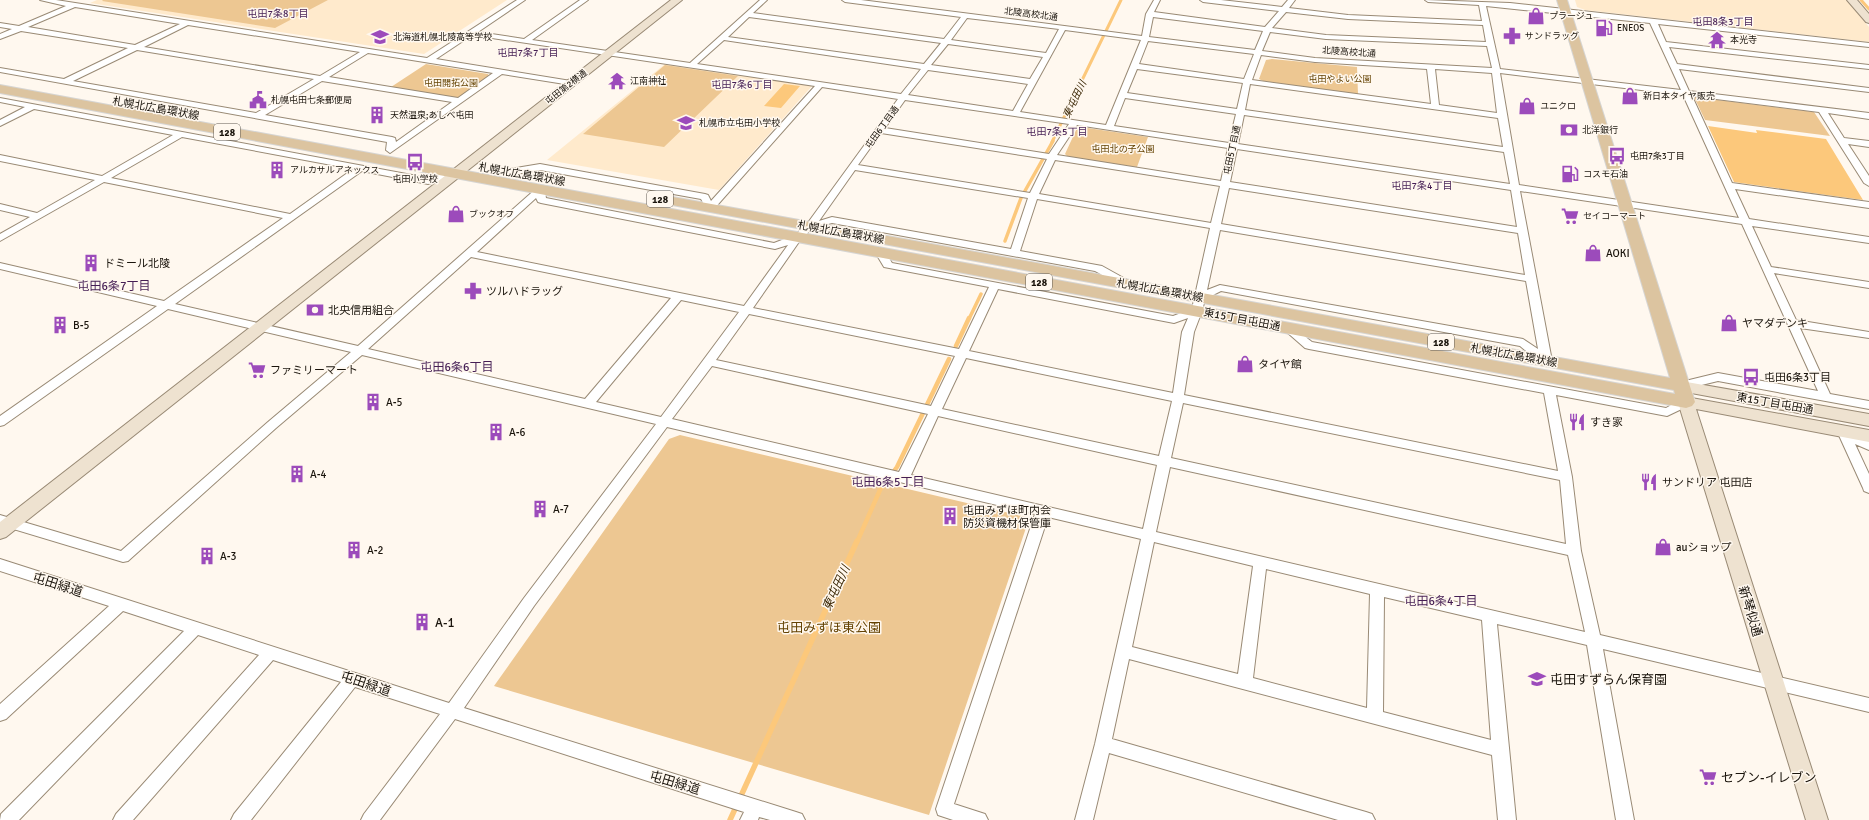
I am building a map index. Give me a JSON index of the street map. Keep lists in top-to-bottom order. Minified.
{"streets":{"main road":["札幌北広島環状線","128","東15丁目屯田通"],"street":["北陵高校北通","屯田第2横通","屯田6丁目通","屯田5丁目通","屯田緑道","新琴似通"]},"crossings":[["北陵高校北通","屯田6丁目通"],["北陵高校北通","屯田5丁目通"],["屯田第2横通","札幌北広島環状線"],["札幌北広島環状線","屯田6丁目通"],["札幌北広島環状線","屯田5丁目通"],["札幌北広島環状線","東15丁目屯田通"],["札幌北広島環状線","新琴似通"],["屯田6丁目通","屯田緑道"],["屯田5丁目通","東15丁目屯田通"],["東15丁目屯田通","新琴似通"]],"districts":["屯田7条8丁目","屯田8条3丁目","屯田7条7丁目","屯田7条6丁目","屯田7条5丁目","屯田7条4丁目","屯田6条7丁目","屯田6条6丁目","屯田6条5丁目","屯田6条4丁目"],"water":["東屯田川"],"parks":["屯田やよい公園","屯田開拓公園","屯田北の子公園","屯田みずほ東公園"],"places":{"shop":["プラージュ","新日本タイヤ販売","ユニクロ","ブックオフ","AOKI","ヤマダデンキ","タイヤ館","auショップ"],"fuel station":["ENEOS","コスモ石油"],"pharmacy":["サンドラッグ","ツルハドラッグ"],"school or university":["北海道札幌北陵高等学校","札幌市立屯田小学校","屯田すずらん保育園"],"temple":["本光寺","江南神社"],"public building":["札幌屯田七条郵便局"],"building":["天然温泉;あしべ屯田","アルカサルアネックス","ドミール北陵","B-5","A-5","A-6","A-4","A-7","屯田みずほ町内会 防災資機材保管庫","A-2","A-3","A-1"],"bank":["北洋銀行","北央信用組合"],"bus stop":["屯田7条3丁目","屯田小学校","屯田6条3丁目"],"supermarket":["セイコーマート","ファミリーマート","セブン-イレブン"],"restaurant":["すき家","サンドリア 屯田店"]}}
